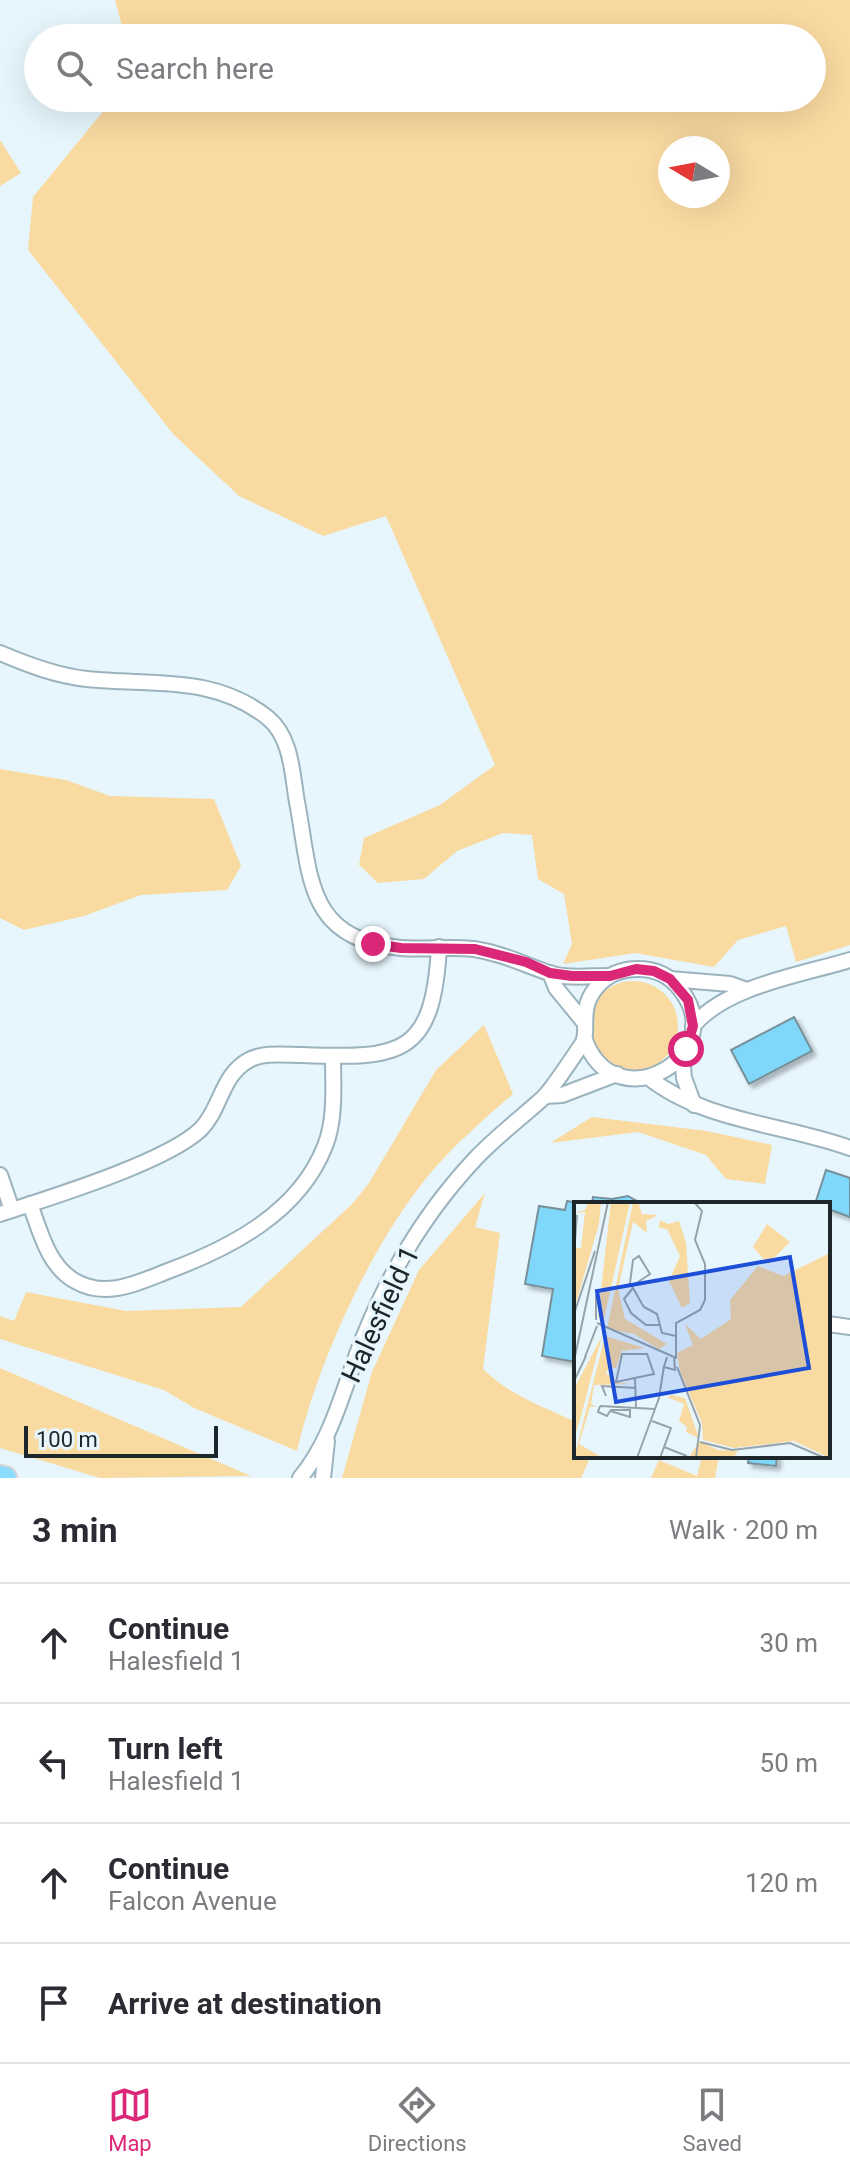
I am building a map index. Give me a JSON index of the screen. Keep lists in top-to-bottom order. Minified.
{"streets":{"street":["Halesfield 1"]},"scale_bar":"100 m","north":"left","page":{"search":"Search here","scale":"100 m","heading":["3 min","Walk · 200 m"],"list":[["Continue","Halesfield 1","30 m"],["Turn left","Halesfield 1","50 m"],["Continue","Falcon Avenue","120 m"],"Arrive at destination"],"nav":["Map","Directions","Saved"]}}
